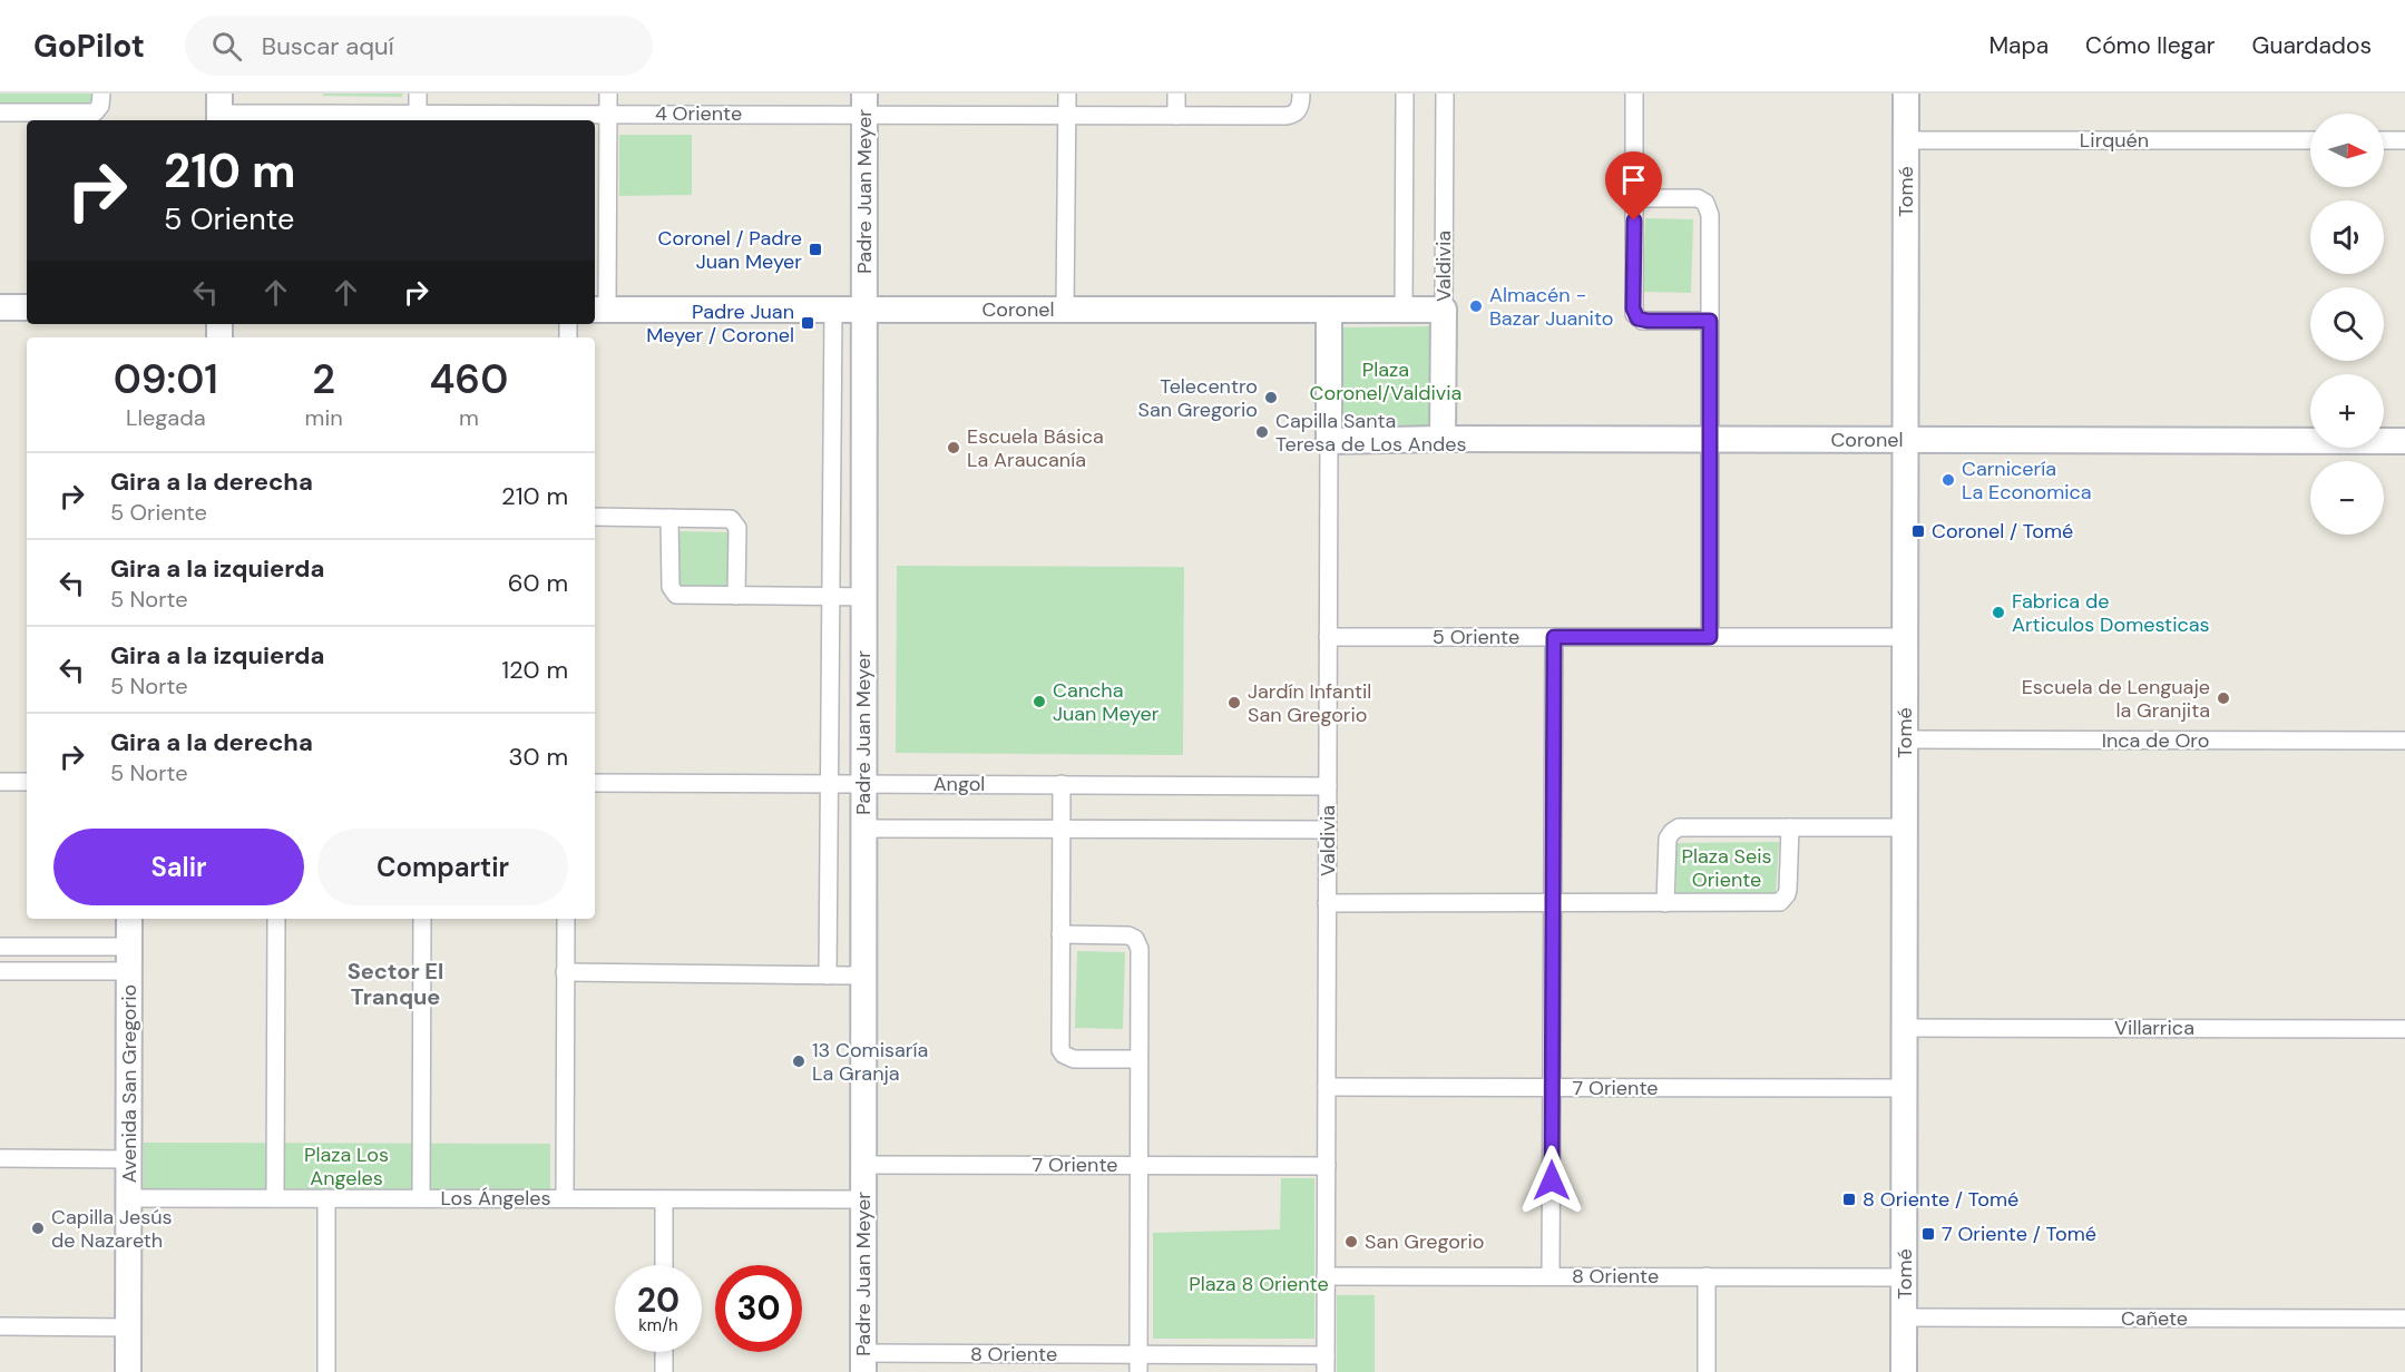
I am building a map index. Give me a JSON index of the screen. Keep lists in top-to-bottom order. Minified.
{"streets":{"street":["4 Oriente","Lirquén","Padre Juan Meyer","Tomé","Valdivia","Coronel","5 Oriente","Inca de Oro","Angol","Villarrica","Avenida San Gregorio","7 Oriente","Los Ángeles","8 Oriente","Cañete"]},"crossings":[["4 Oriente","Padre Juan Meyer"],["Lirquén","Tomé"],["Padre Juan Meyer","Coronel"],["Padre Juan Meyer","Angol"],["Padre Juan Meyer","7 Oriente"],["Padre Juan Meyer","Los Ángeles"],["Padre Juan Meyer","8 Oriente"],["Tomé","Coronel"],["Tomé","5 Oriente"],["Tomé","Inca de Oro"],["Tomé","Villarrica"],["Tomé","7 Oriente"],["Tomé","8 Oriente"],["Tomé","Cañete"],["Valdivia","Coronel"],["Valdivia","5 Oriente"],["Valdivia","Angol"],["Valdivia","7 Oriente"],["Valdivia","8 Oriente"],["Avenida San Gregorio","Los Ángeles"]],"districts":["Sector El Tranque"],"parks":["Plaza Coronel/Valdivia","Plaza Seis Oriente","Plaza Los Angeles","Plaza 8 Oriente"],"places":{"transit":["Coronel / Padre Juan Meyer","Padre Juan Meyer / Coronel","Coronel / Tomé","8 Oriente / Tomé","7 Oriente / Tomé"],"other":["Almacén - Bazar Juanito","Telecentro San Gregorio","Capilla Santa Teresa de Los Andes","Escuela Básica La Araucanía","Carnicería La Economica","Fabrica de Articulos Domesticas","Escuela de Lenguaje la Granjita","Cancha Juan Meyer","Jardín Infantil San Gregorio","13 Comisaría La Granja","Capilla Jesús de Nazareth","San Gregorio"]},"north":"right","page":{"header":"GoPilot","search":"Buscar aquí","nav":["Mapa","Cómo llegar","Guardados"],"map_buttons":["+","−"],"turn":["210 m","5 Oriente"],"eta":["09:01","Llegada","2","min","460","m"],"list":[{"name":"Gira a la derecha","note":"5 Oriente","value":"210 m"},{"name":"Gira a la izquierda","note":"5 Norte","value":"60 m"},{"name":"Gira a la izquierda","note":"5 Norte","value":"120 m"},{"name":"Gira a la derecha","note":"5 Norte","value":"30 m"}],"buttons":["Salir","Compartir"],"speed":"20 km/h","limit":"30"}}
